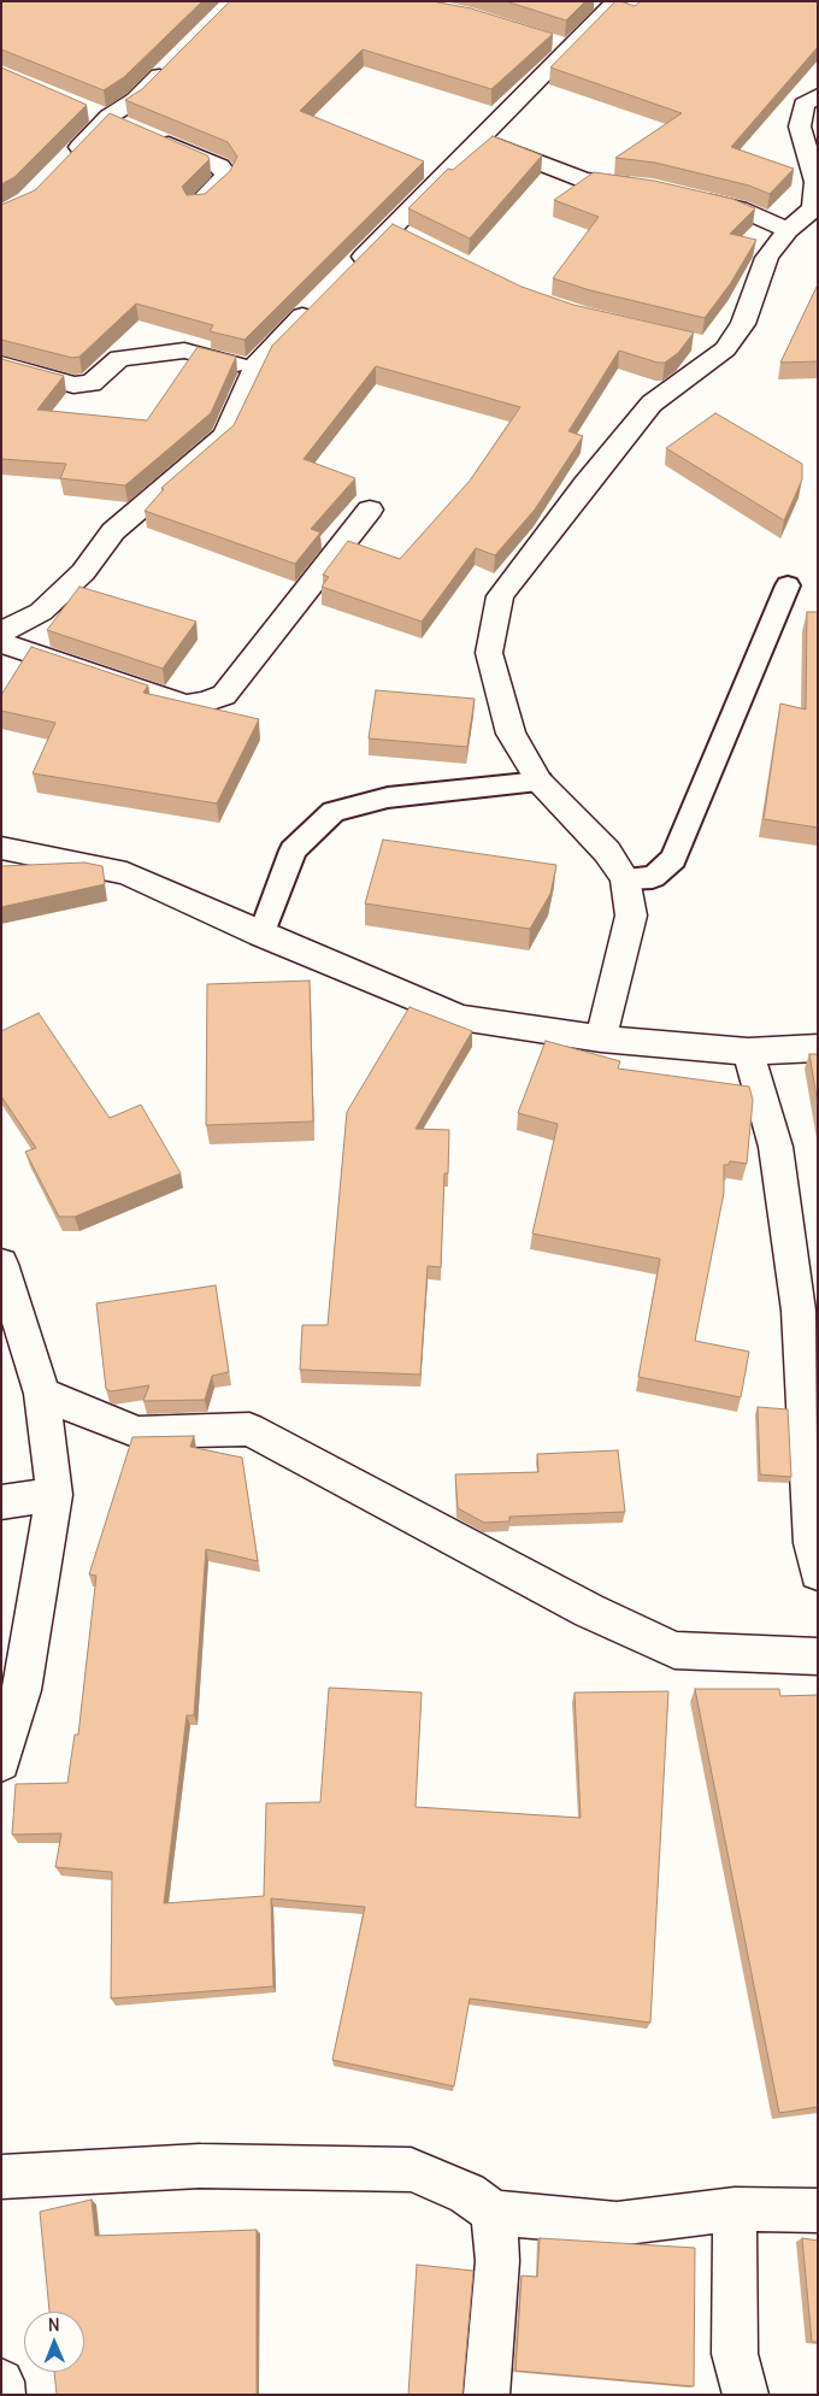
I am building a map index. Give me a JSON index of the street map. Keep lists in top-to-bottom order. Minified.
{"north":"top"}
